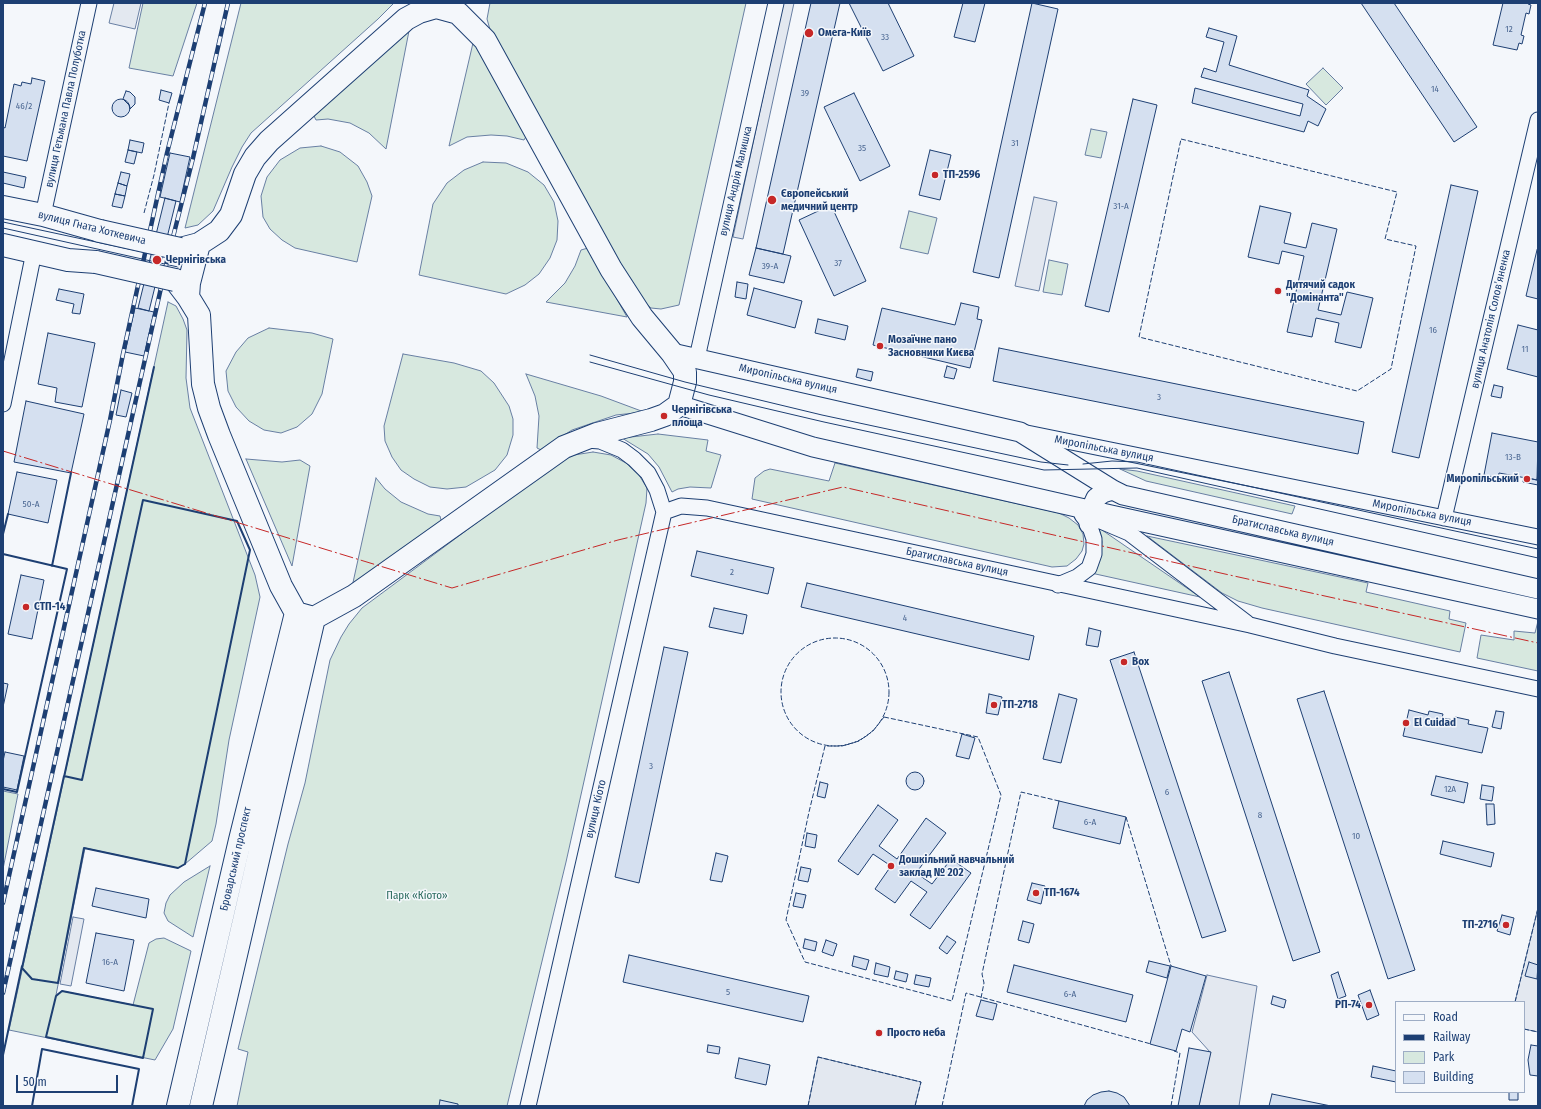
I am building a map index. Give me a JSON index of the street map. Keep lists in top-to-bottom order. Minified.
{"streets":{"highway":["вулиця Гната Хоткевича","Броварський проспект"],"main road":["Миропільська вулиця","Братиславська вулиця"],"street":["вулиця Гетьмана Павла Полуботка","вулиця Андрія Малишка","вулиця Анатолія Соловʼяненка","вулиця Кіото"]},"crossings":[["вулиця Гетьмана Павла Полуботка","вулиця Гната Хоткевича"],["вулиця Андрія Малишка","Миропільська вулиця"],["вулиця Анатолія Соловʼяненка","Миропільська вулиця"],["Миропільська вулиця","Братиславська вулиця"],["Братиславська вулиця","вулиця Кіото"]],"parks":["Парк «Кіото»"],"places":["Омега-Київ","ТП-2596","Європейський медичний центр","Чернігівська","Дитячий садок \"Домінанта\"","Мозаїчне пано Засновники Києва","Чернігівська площа","Миропільський","СТП-14","Box","ТП-2718","El Cuidad","Дошкільний навчальний заклад № 202","ТП-1674","ТП-2716","РП-74","Просто неба"],"house_numbers":["12","33","14","39","46/2","31","35","31-А","37","39-А","16","11","3","13-В","50-А","2","4","3","12А","6","8","6-А","10","16-А","5","6-А"],"legend":["Road","Railway","Park","Building"],"scale_bar":"50 m"}
